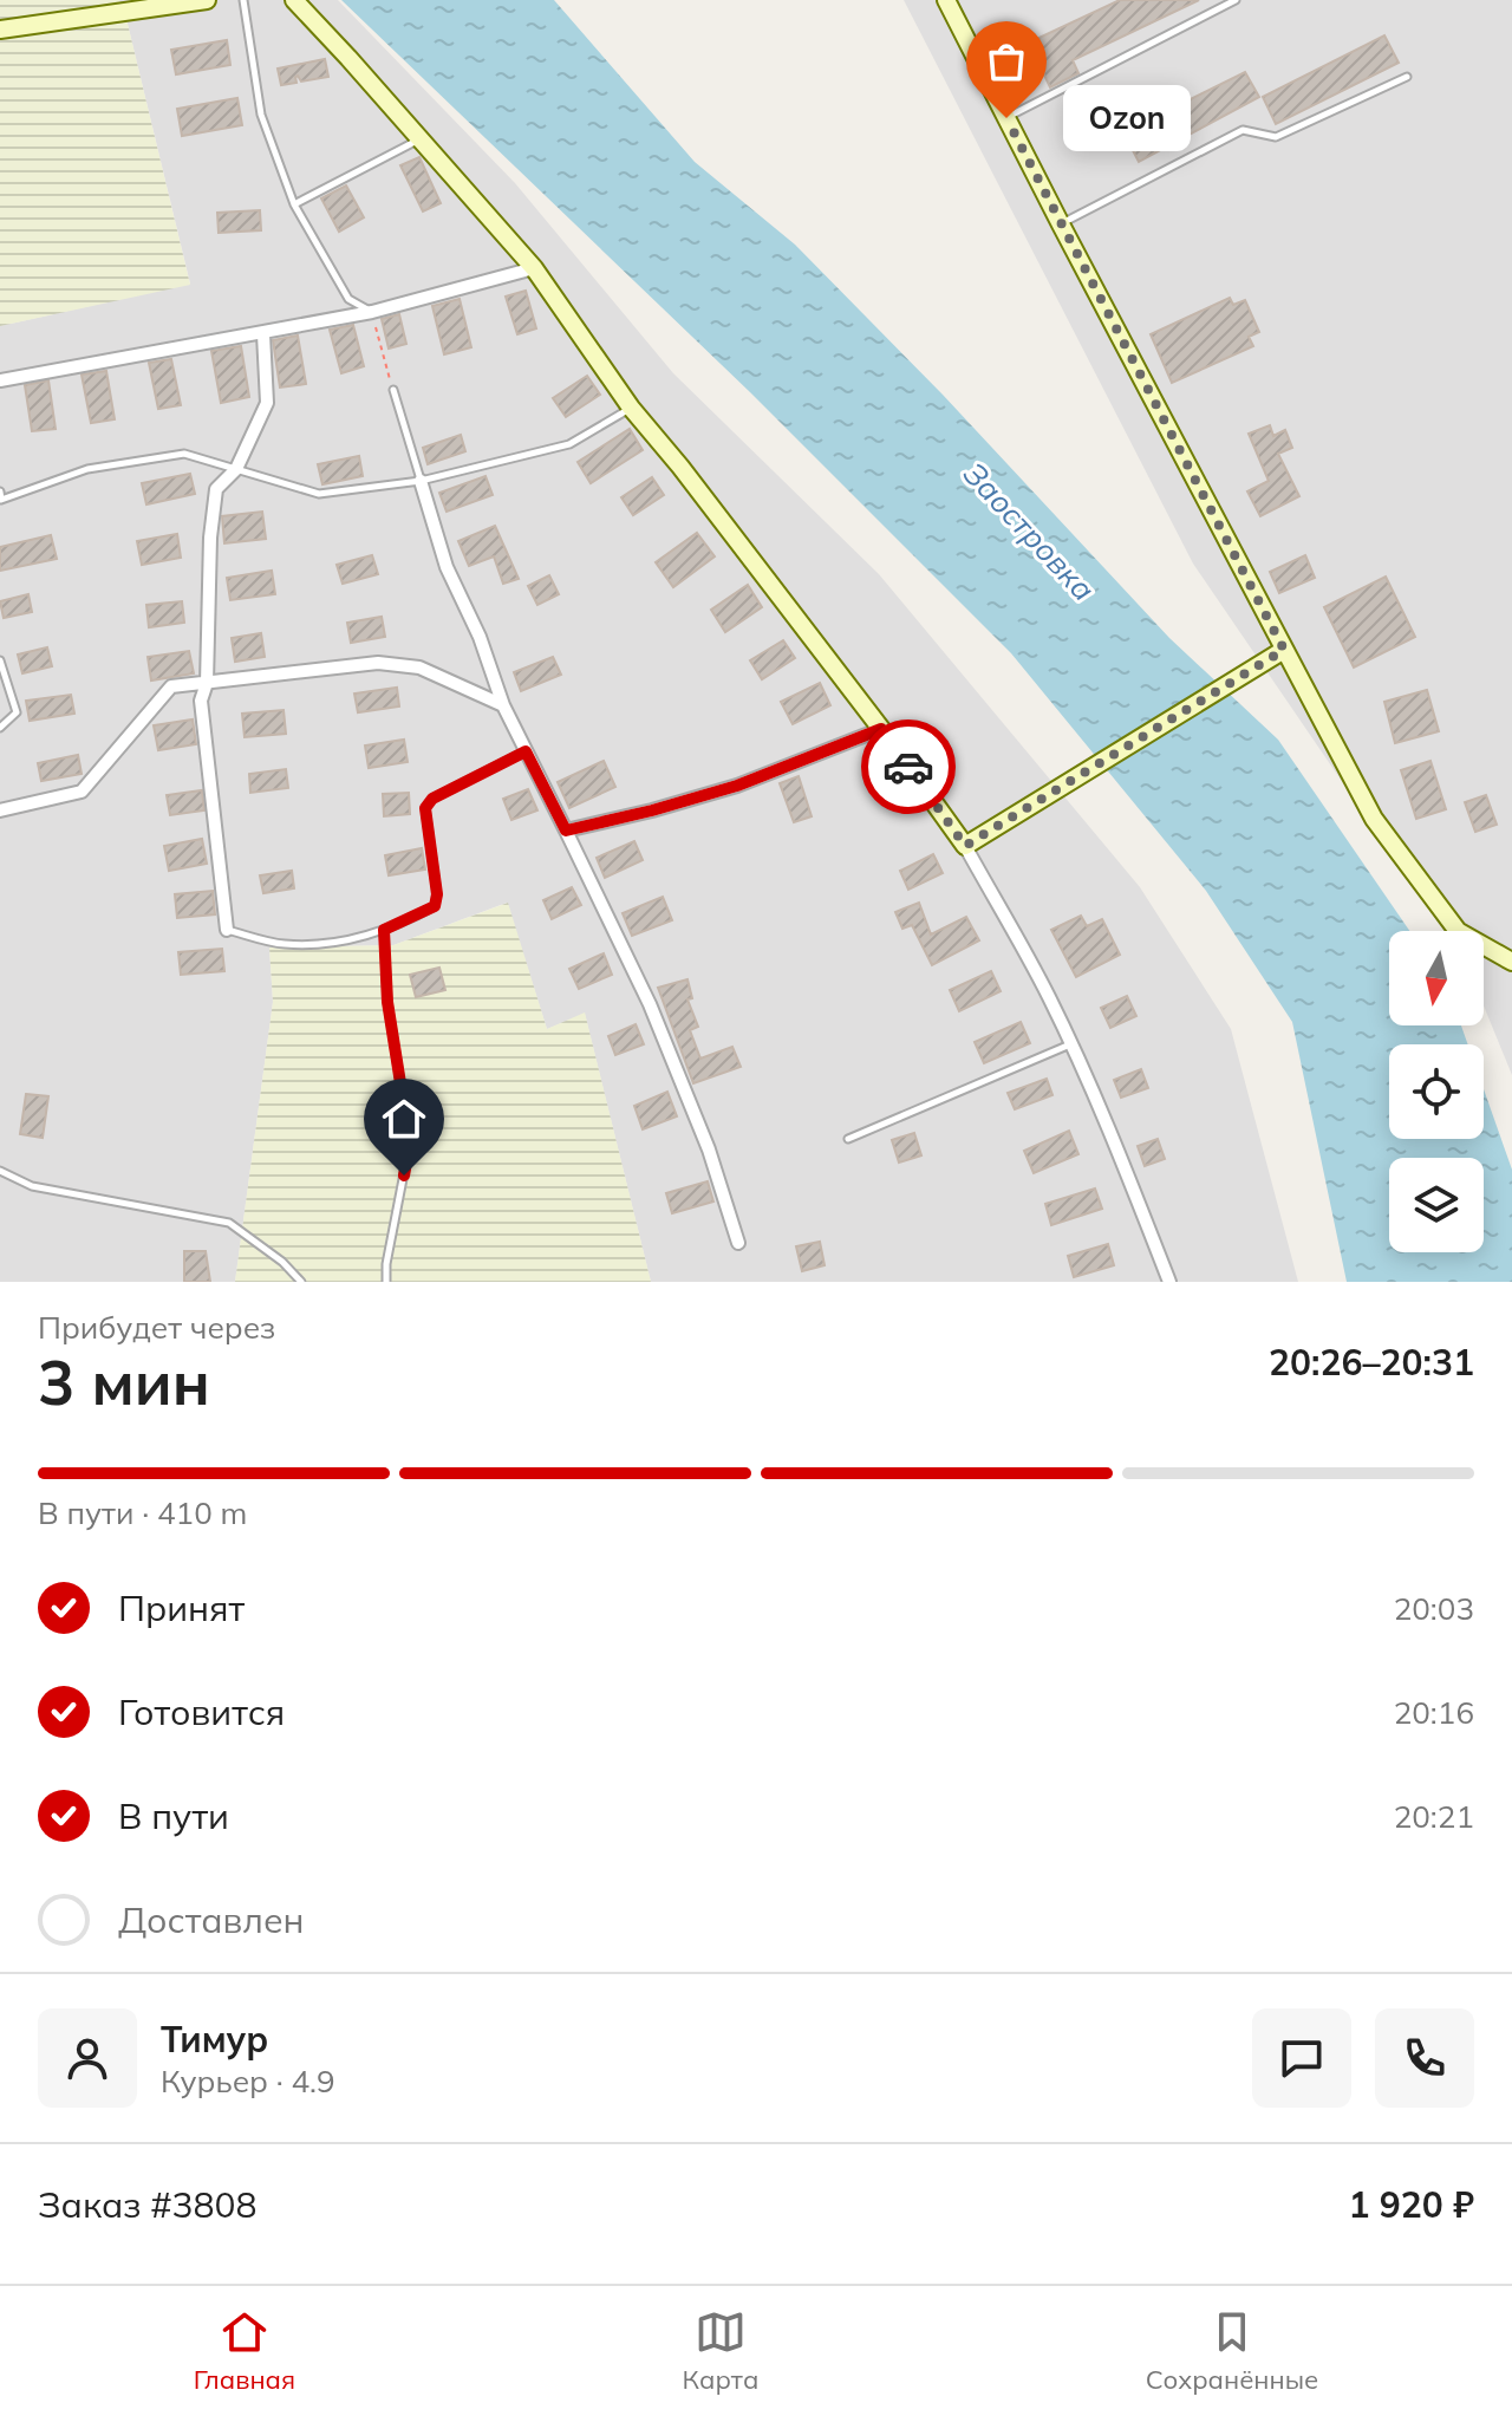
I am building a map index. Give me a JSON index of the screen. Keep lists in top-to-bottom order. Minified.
{"water":["Заостровка"],"places":["Ozon"],"north":"bottom","page":{"bubble":"Ozon","heading":["3 мин","Прибудет через","20:26–20:31"],"panel":["Тимур","Курьер · 4.9","Заказ #3808","1 920 ₽"],"bar":"В пути · 410 m","list":[["Принят","20:03"],["Готовится","20:16"],["В пути","20:21"],"Доставлен"],"tabs":["Главная","Карта","Сохранённые"]}}
